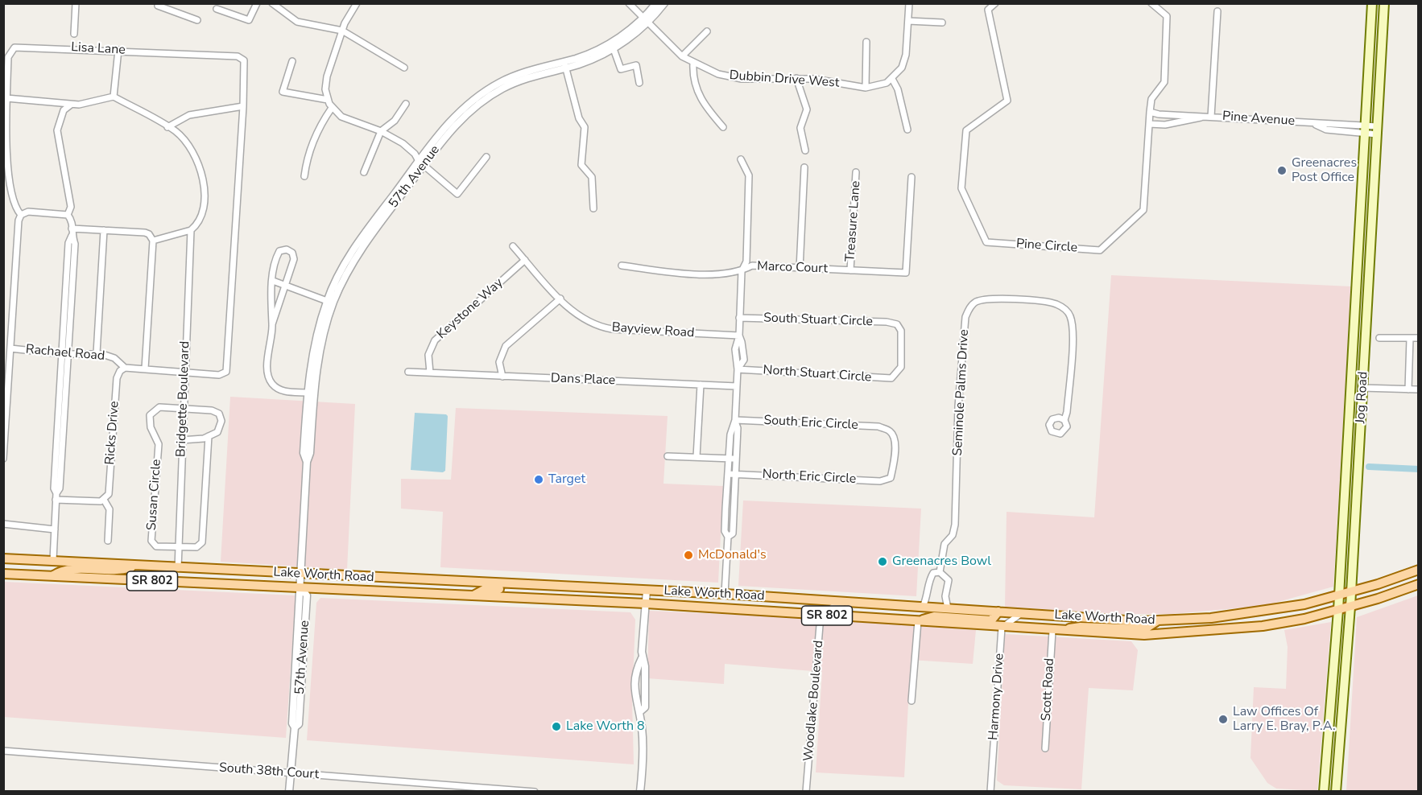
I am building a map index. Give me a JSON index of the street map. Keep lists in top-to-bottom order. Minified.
{"streets":{"main road":["Jog Road","Lake Worth Road","SR 802"],"street":["Lisa Lane","Dubbin Drive West","Pine Avenue","57th Avenue","Treasure Lane","Pine Circle","Marco Court","Keystone Way","South Stuart Circle","Bayview Road","Rachael Road","North Stuart Circle","Dans Place","Seminole Palms Drive","Bridgette Boulevard","South Eric Circle","Ricks Drive","North Eric Circle","Susan Circle","Scott Road","Harmony Drive","Woodlake Boulevard","South 38th Court"]},"crossings":[["Lisa Lane","Bridgette Boulevard"],["Dubbin Drive West","57th Avenue"],["Pine Avenue","Pine Circle"],["Pine Avenue","Jog Road"],["57th Avenue","Lake Worth Road"],["57th Avenue","South 38th Court"],["Treasure Lane","Marco Court"],["Keystone Way","Bayview Road"],["Keystone Way","Dans Place"],["South Stuart Circle","North Stuart Circle"],["Rachael Road","Ricks Drive"],["Seminole Palms Drive","Lake Worth Road"],["Jog Road","Lake Worth Road"],["Bridgette Boulevard","Susan Circle"],["Bridgette Boulevard","Lake Worth Road"],["South Eric Circle","North Eric Circle"],["Lake Worth Road","Scott Road"],["Lake Worth Road","Harmony Drive"],["Lake Worth Road","Woodlake Boulevard"]],"places":["Greenacres Post Office","Target","McDonald's","Greenacres Bowl","Law Offices Of Larry E. Bray, P.A.","Lake Worth 8"]}
